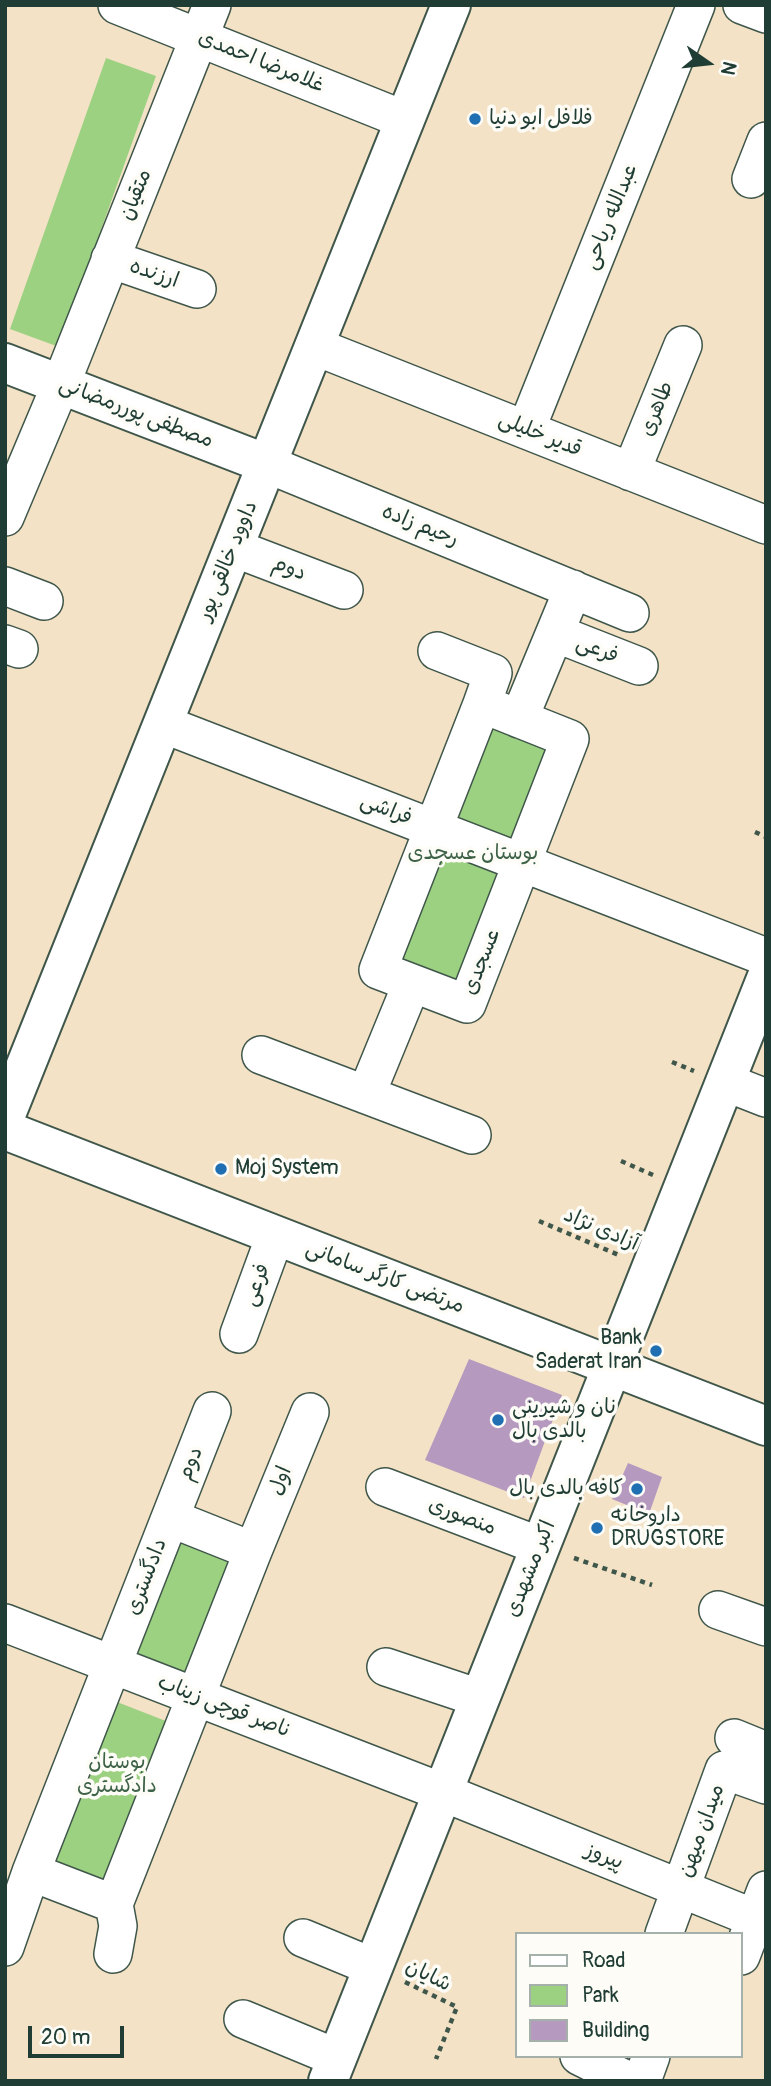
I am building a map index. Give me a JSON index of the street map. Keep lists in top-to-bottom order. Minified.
{"streets":{"street":["غلامرضا احمدی","متقیان","عبدالله ریاحی","ارزنده","طاهری","مصطفی پوررمضانی","قدیر خلیلی","رحیم زاده","داوود خالقی پور","دوم","فرعی","فراشی","عسجدی","مرتضی کارگر سامانی","اول","منصوری","اکبر مشهدی","دادگستری","ناصر قوچی زیناب","میدان میهن","پیروز"],"path":["آزادی نژاد","شایان"]},"crossings":[["غلامرضا احمدی","متقیان"],["غلامرضا احمدی","داوود خالقی پور"],["متقیان","ارزنده"],["متقیان","مصطفی پوررمضانی"],["عبدالله ریاحی","قدیر خلیلی"],["طاهری","قدیر خلیلی"],["مصطفی پوررمضانی","رحیم زاده"],["مصطفی پوررمضانی","داوود خالقی پور"],["قدیر خلیلی","داوود خالقی پور"],["رحیم زاده","داوود خالقی پور"],["داوود خالقی پور","دوم"],["داوود خالقی پور","فراشی"],["دوم","دادگستری"],["فرعی","مرتضی کارگر سامانی"],["فراشی","عسجدی"],["آزادی نژاد","اکبر مشهدی"],["مرتضی کارگر سامانی","اکبر مشهدی"],["اول","دادگستری"],["منصوری","اکبر مشهدی"],["اکبر مشهدی","ناصر قوچی زیناب"],["اکبر مشهدی","پیروز"],["اکبر مشهدی","شایان"],["دادگستری","ناصر قوچی زیناب"],["ناصر قوچی زیناب","پیروز"],["میدان میهن","پیروز"]],"parks":["بوستان عسجدی","بوستان دادگستری"],"places":["فلافل ابو دنیا","Moj System","Bank Saderat Iran","نان و شیرینی بالدی بال","کافه بالدی بال","داروخانه DRUGSTORE"],"legend":["Road","Park","Building"],"scale_bar":"20 m","north":"right"}
